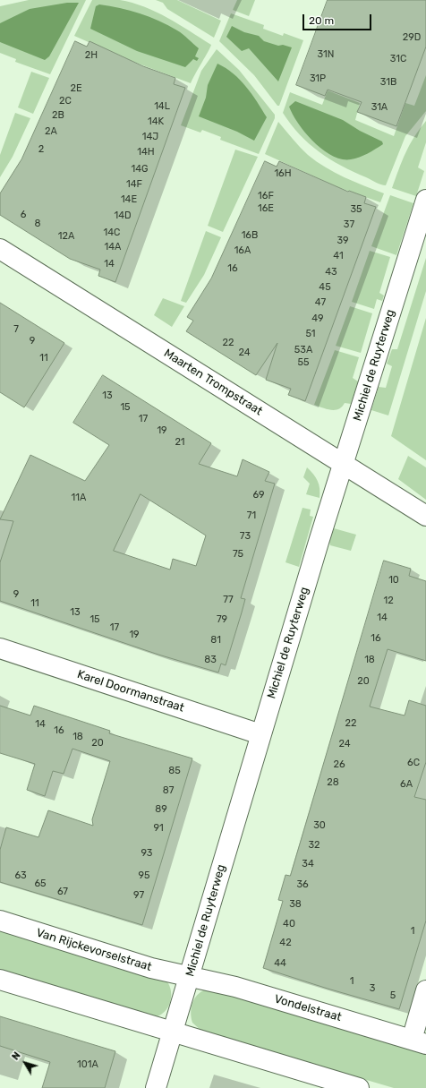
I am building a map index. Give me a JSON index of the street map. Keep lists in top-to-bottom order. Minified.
{"streets":{"street":["Michiel de Ruyterweg","Maarten Trompstraat","Karel Doormanstraat","Van Rijckevorselstraat","Vondelstraat"]},"crossings":[["Michiel de Ruyterweg","Maarten Trompstraat"],["Michiel de Ruyterweg","Karel Doormanstraat"],["Michiel de Ruyterweg","Van Rijckevorselstraat"],["Michiel de Ruyterweg","Vondelstraat"],["Van Rijckevorselstraat","Vondelstraat"]],"house_numbers":["29D","31N","2H","31C","31P","31B","2E","2C","14L","31A","2B","14K","2A","14J","2","14H","14G","16H","14F","16F","14E","16E","35","6","14D","8","37","14C","16B","12A","39","14A","16A","41","14","16","43","45","47","49","7","51","9","22","53A","24","11","55","13","15","17","19","21","69","11A","71","73","75","10","9","77","12","11","13","14","15","79","17","19","16","81","83","18","20","22","14","16","18","20","24","6C","26","85","28","6A","87","89","30","91","32","93","34","63","95","65","36","67","97","38","40","1","42","44","1","3","5","101A"],"scale_bar":"20 m","north":"top left"}
